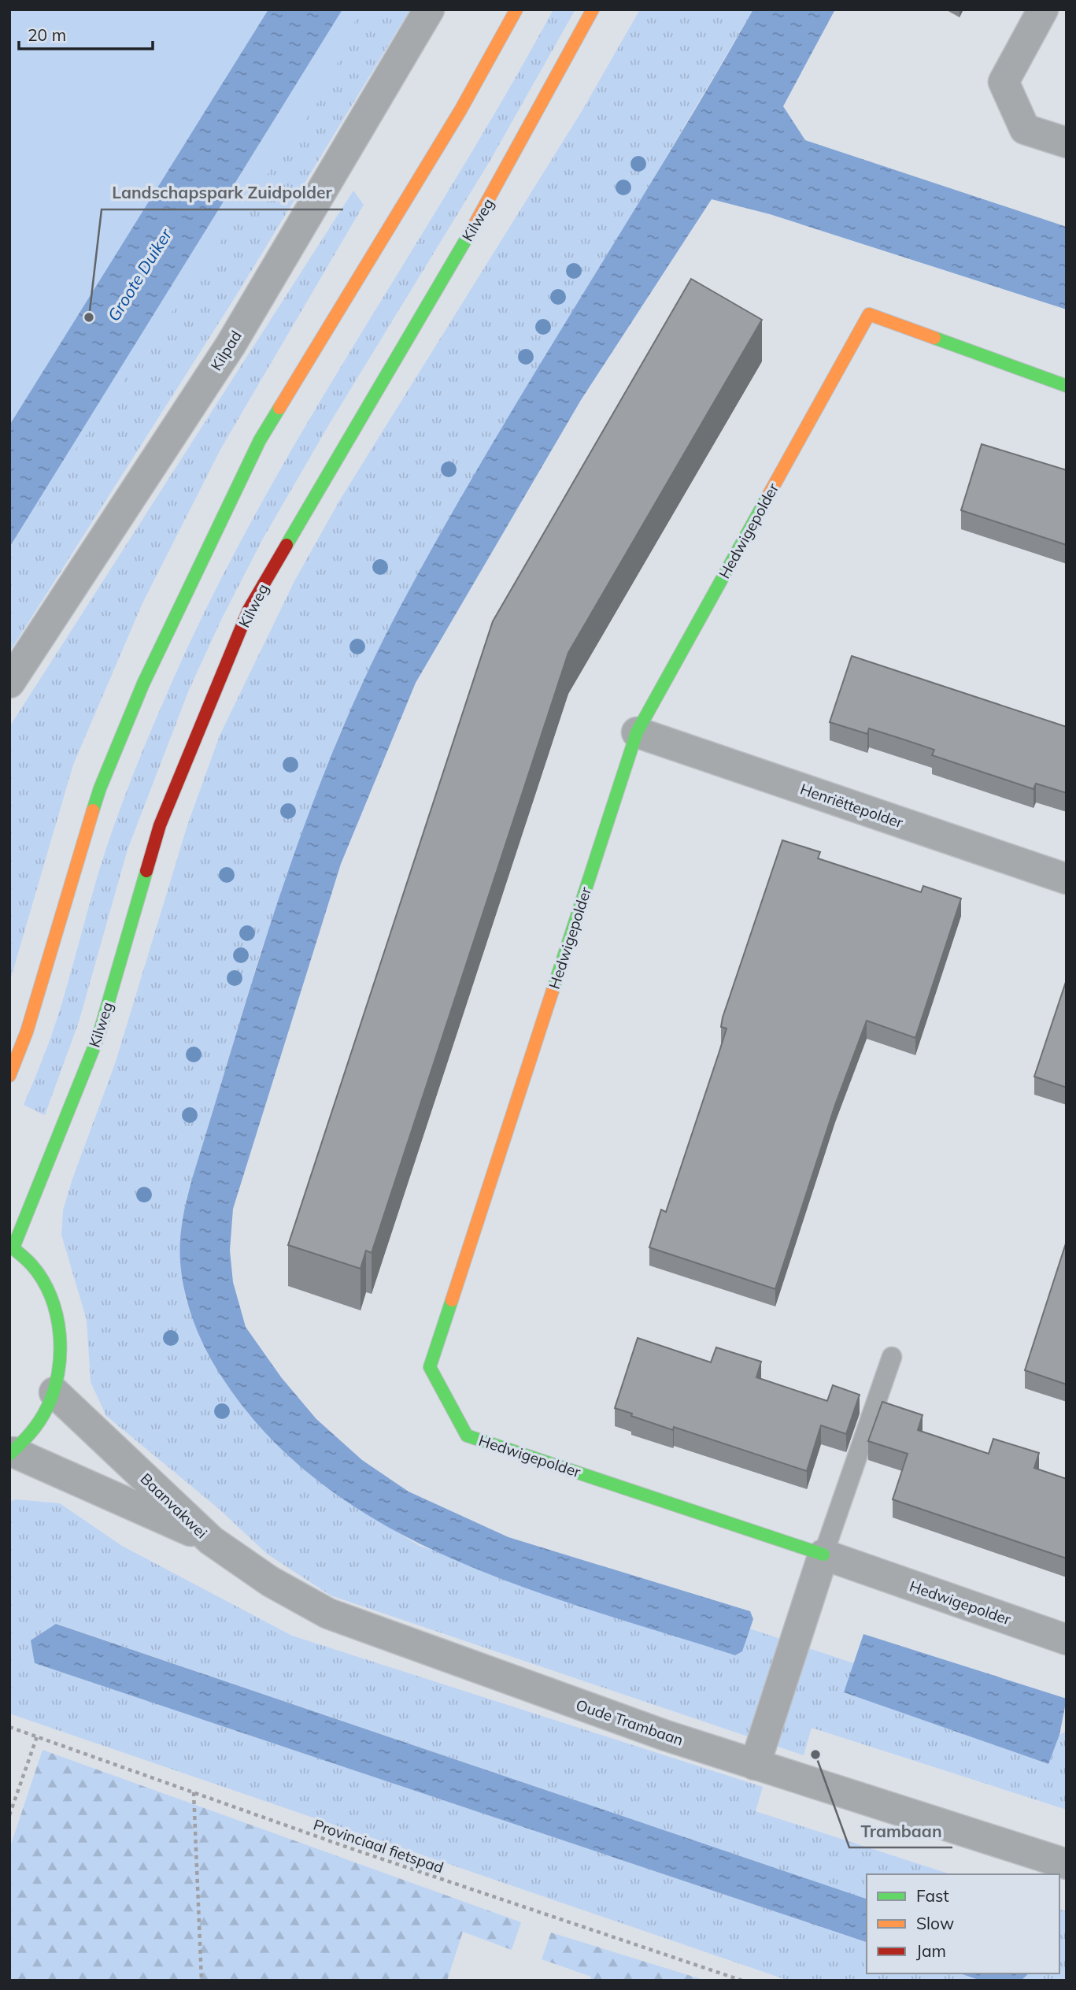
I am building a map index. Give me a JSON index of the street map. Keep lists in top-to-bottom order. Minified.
{"streets":{"main road":["Kilweg","Hedwigepolder"],"street":["Kilpad","Henriëttepolder","Baanvakwei","Oude Trambaan"],"path":["Provinciaal fietspad"]},"crossings":[["Hedwigepolder","Henriëttepolder"],["Baanvakwei","Oude Trambaan"]],"water":["Groote Duiker"],"places":["Landschapspark Zuidpolder","Trambaan"],"legend":["Fast","Slow","Jam"],"scale_bar":"20 m"}
